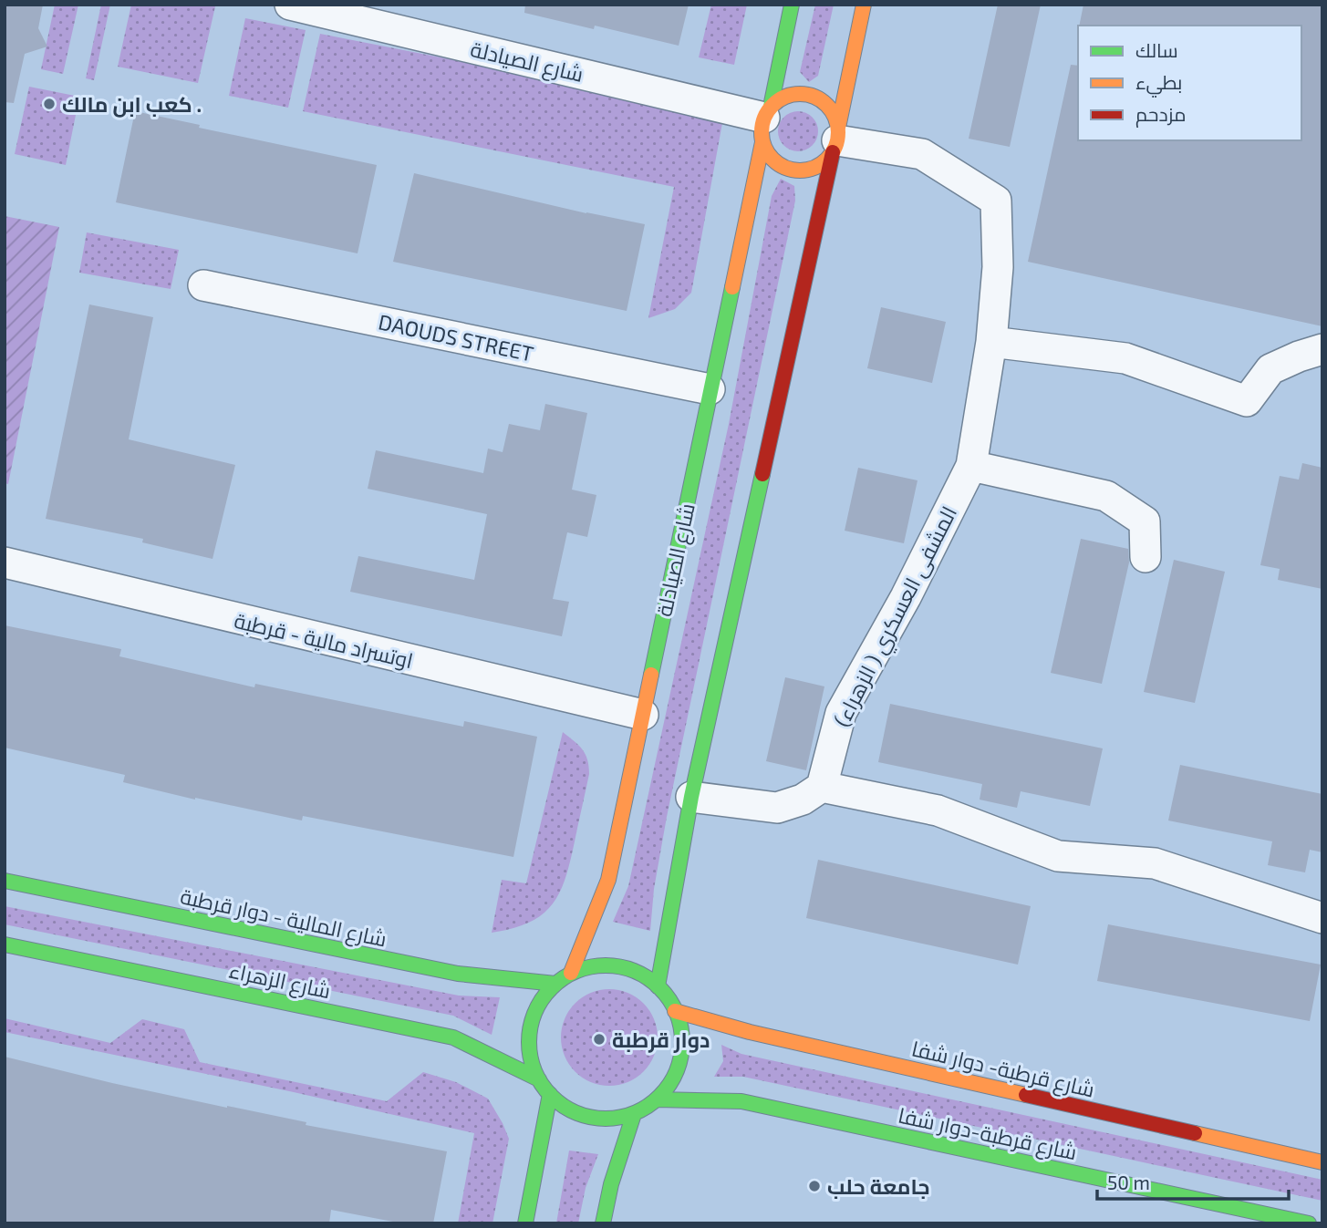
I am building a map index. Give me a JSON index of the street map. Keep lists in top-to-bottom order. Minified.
{"streets":{"main road":["شارع الصيادلة","شارع المالية - دوار قرطبة","شارع الزهراء","شارع قرطبة- دوار شفا","شارع قرطبة-دوار شفا"],"street":["DAOUDS STREET","المشفى العسكري ( الزهراء)","اوتسراد مالية - قرطبة"]},"crossings":[["شارع الصيادلة","DAOUDS STREET"],["شارع الصيادلة","المشفى العسكري ( الزهراء)"],["شارع الصيادلة","اوتسراد مالية - قرطبة"],["شارع الصيادلة","شارع المالية - دوار قرطبة"],["شارع الصيادلة","شارع الزهراء"],["شارع الصيادلة","شارع قرطبة- دوار شفا"],["شارع الصيادلة","شارع قرطبة-دوار شفا"],["شارع المالية - دوار قرطبة","شارع الزهراء"],["شارع المالية - دوار قرطبة","شارع قرطبة- دوار شفا"],["شارع المالية - دوار قرطبة","شارع قرطبة-دوار شفا"],["شارع الزهراء","شارع قرطبة- دوار شفا"],["شارع الزهراء","شارع قرطبة-دوار شفا"],["شارع قرطبة- دوار شفا","شارع قرطبة-دوار شفا"]],"places":["كعب ابن مالك .","دوار قرطبة","جامعة حلب"],"legend":["سالك","بطيء","مزدحم"],"scale_bar":"50 m"}
